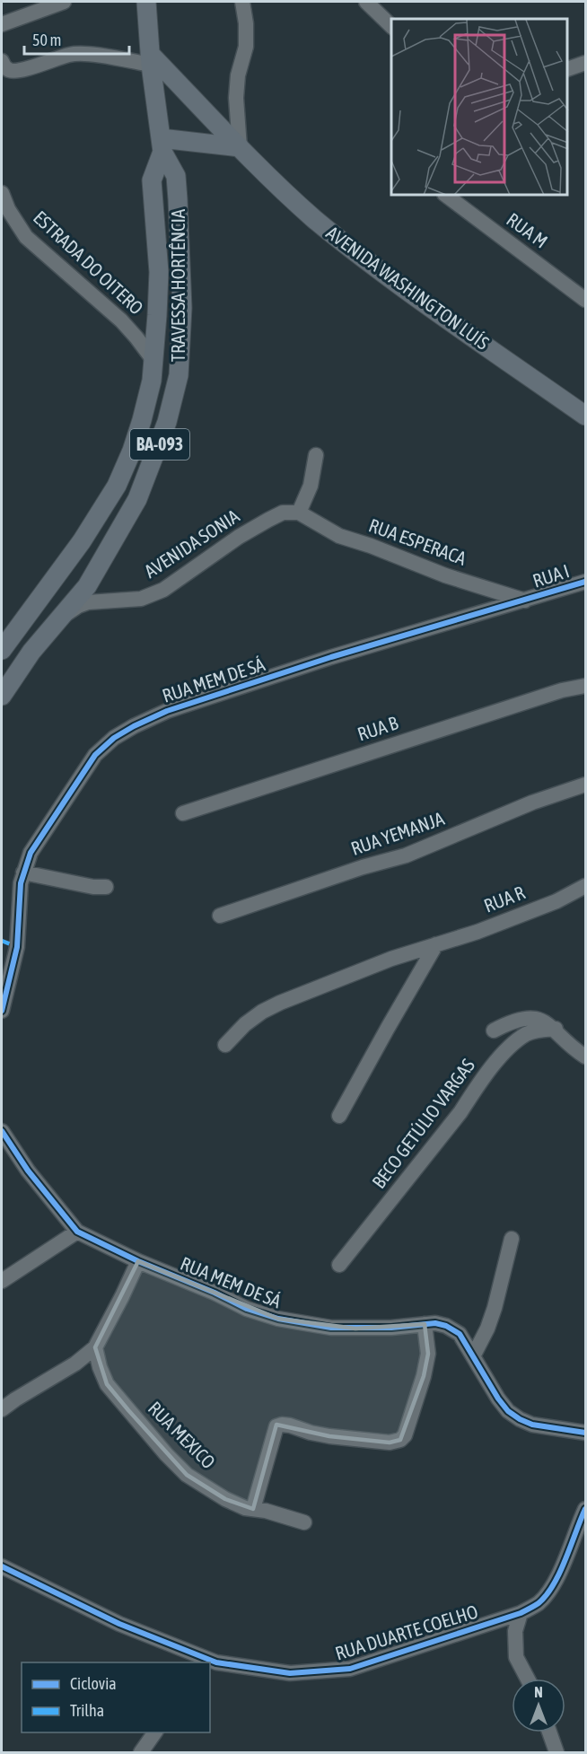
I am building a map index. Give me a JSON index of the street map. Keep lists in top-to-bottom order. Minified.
{"streets":{"main road":["TRAVESSA HORTÊNCIA","AVENIDA WASHINGTON LUÍS","BA-093"],"street":["RUA M","ESTRADA DO OITERO","RUA ESPERACA","AVENIDA SONIA","RUA I","RUA MEM DE SÁ","RUA B","RUA YEMANJA","RUA R","BECO GETÚLIO VARGAS","RUA MEXICO","RUA DUARTE COELHO"]},"crossings":[["ESTRADA DO OITERO","TRAVESSA HORTÊNCIA"],["TRAVESSA HORTÊNCIA","AVENIDA WASHINGTON LUÍS"],["TRAVESSA HORTÊNCIA","AVENIDA SONIA"],["RUA ESPERACA","AVENIDA SONIA"],["RUA ESPERACA","RUA I"],["RUA ESPERACA","RUA MEM DE SÁ"],["RUA I","RUA MEM DE SÁ"]],"legend":["Ciclovia","Trilha"],"scale_bar":"50 m","north":"top"}
